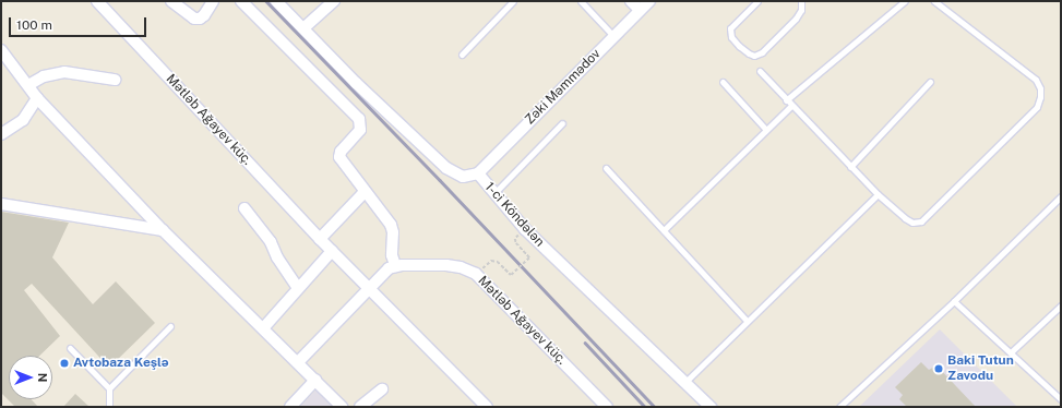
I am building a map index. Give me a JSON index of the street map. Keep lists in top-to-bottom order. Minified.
{"streets":{"street":["Zəki Məmmədov","Mətləb Ağayev küç.","1-ci Köndələn"]},"crossings":[["Zəki Məmmədov","1-ci Köndələn"]],"places":["Avtobaza Keşlə","Baki Tutun Zavodu"],"scale_bar":"100 m","north":"right"}
